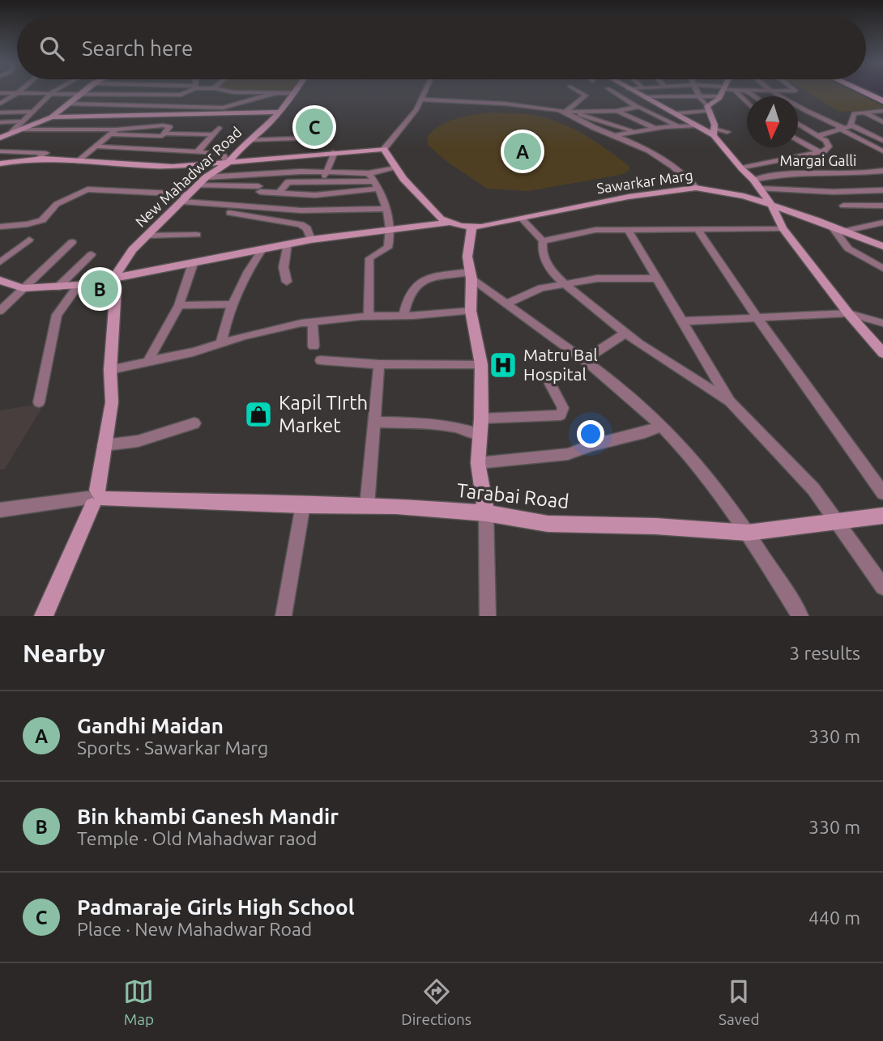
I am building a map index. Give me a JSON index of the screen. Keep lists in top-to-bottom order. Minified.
{"streets":{"street":["Margai Galli","New Mahadwar Road","Sawarkar Marg","Tarabai Road"]},"places":{"hospital":["Matru Bal Hospital"],"shop":["Kapil TIrth Market"]},"north":"bottom","page":{"search":"Search here","pins":["C","A","B"],"heading":["Nearby","3 results"],"list":[{"mark":"A","name":"Gandhi Maidan","note":"Sports · Sawarkar Marg","value":"330 m"},{"mark":"B","name":"Bin khambi Ganesh Mandir","note":"Temple · Old Mahadwar raod","value":"330 m"},{"mark":"C","name":"Padmaraje Girls High School","note":"Place · New Mahadwar Road","value":"440 m"}],"nav":["Map","Directions","Saved"]}}
